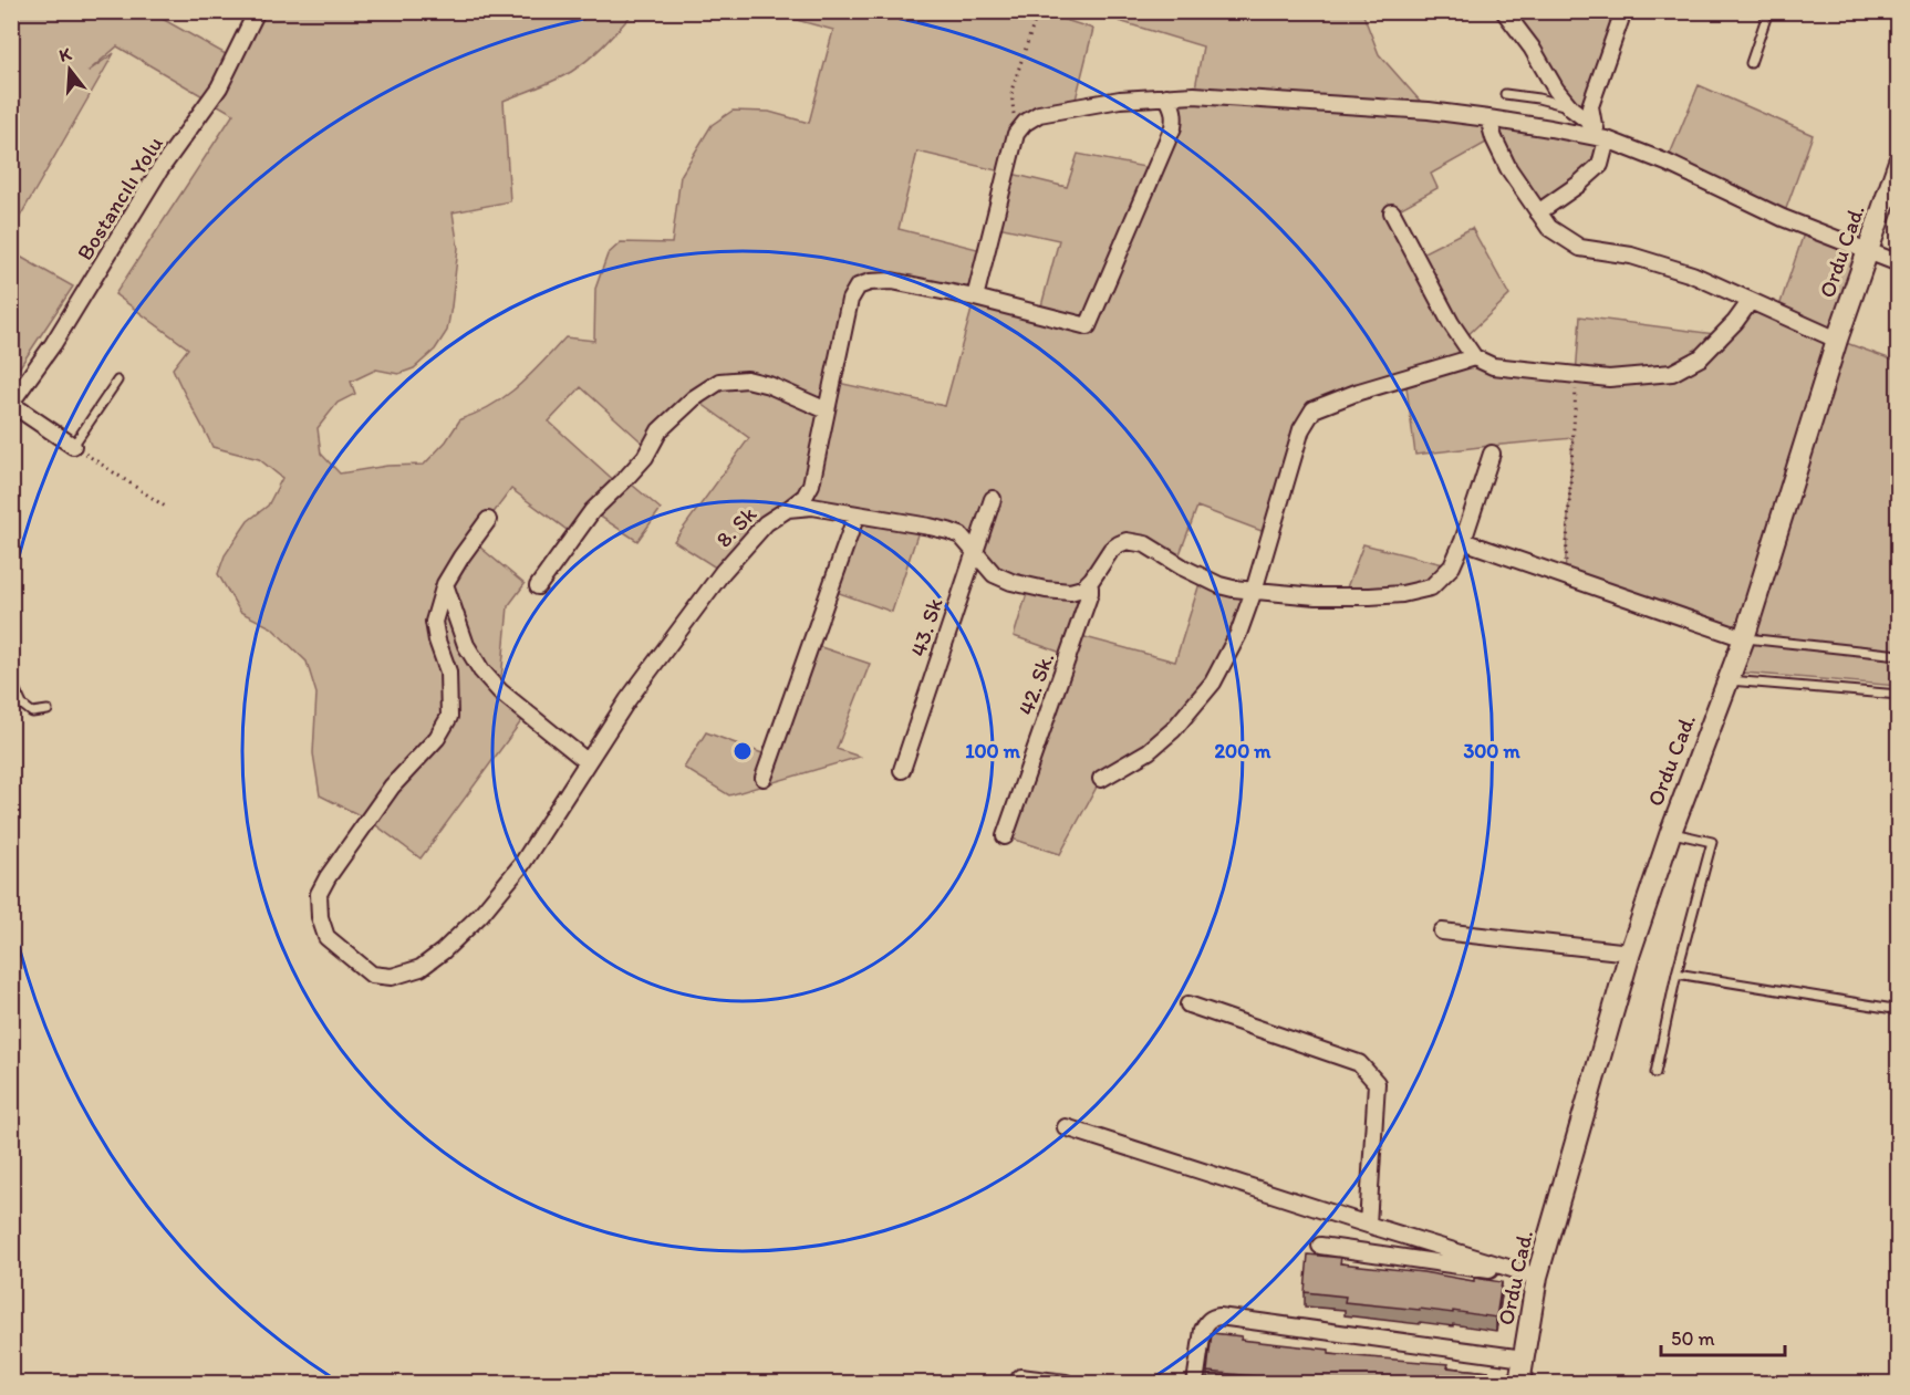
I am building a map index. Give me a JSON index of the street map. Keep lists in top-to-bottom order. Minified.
{"streets":{"main road":["Ordu Cad."],"street":["Bostancılı Yolu","8. Sk","43. Sk","42. Sk."]},"crossings":[["8. Sk","43. Sk"],["8. Sk","42. Sk."]],"scale_bar":"50 m","north":"top","rings":["100 m","200 m","300 m"]}
